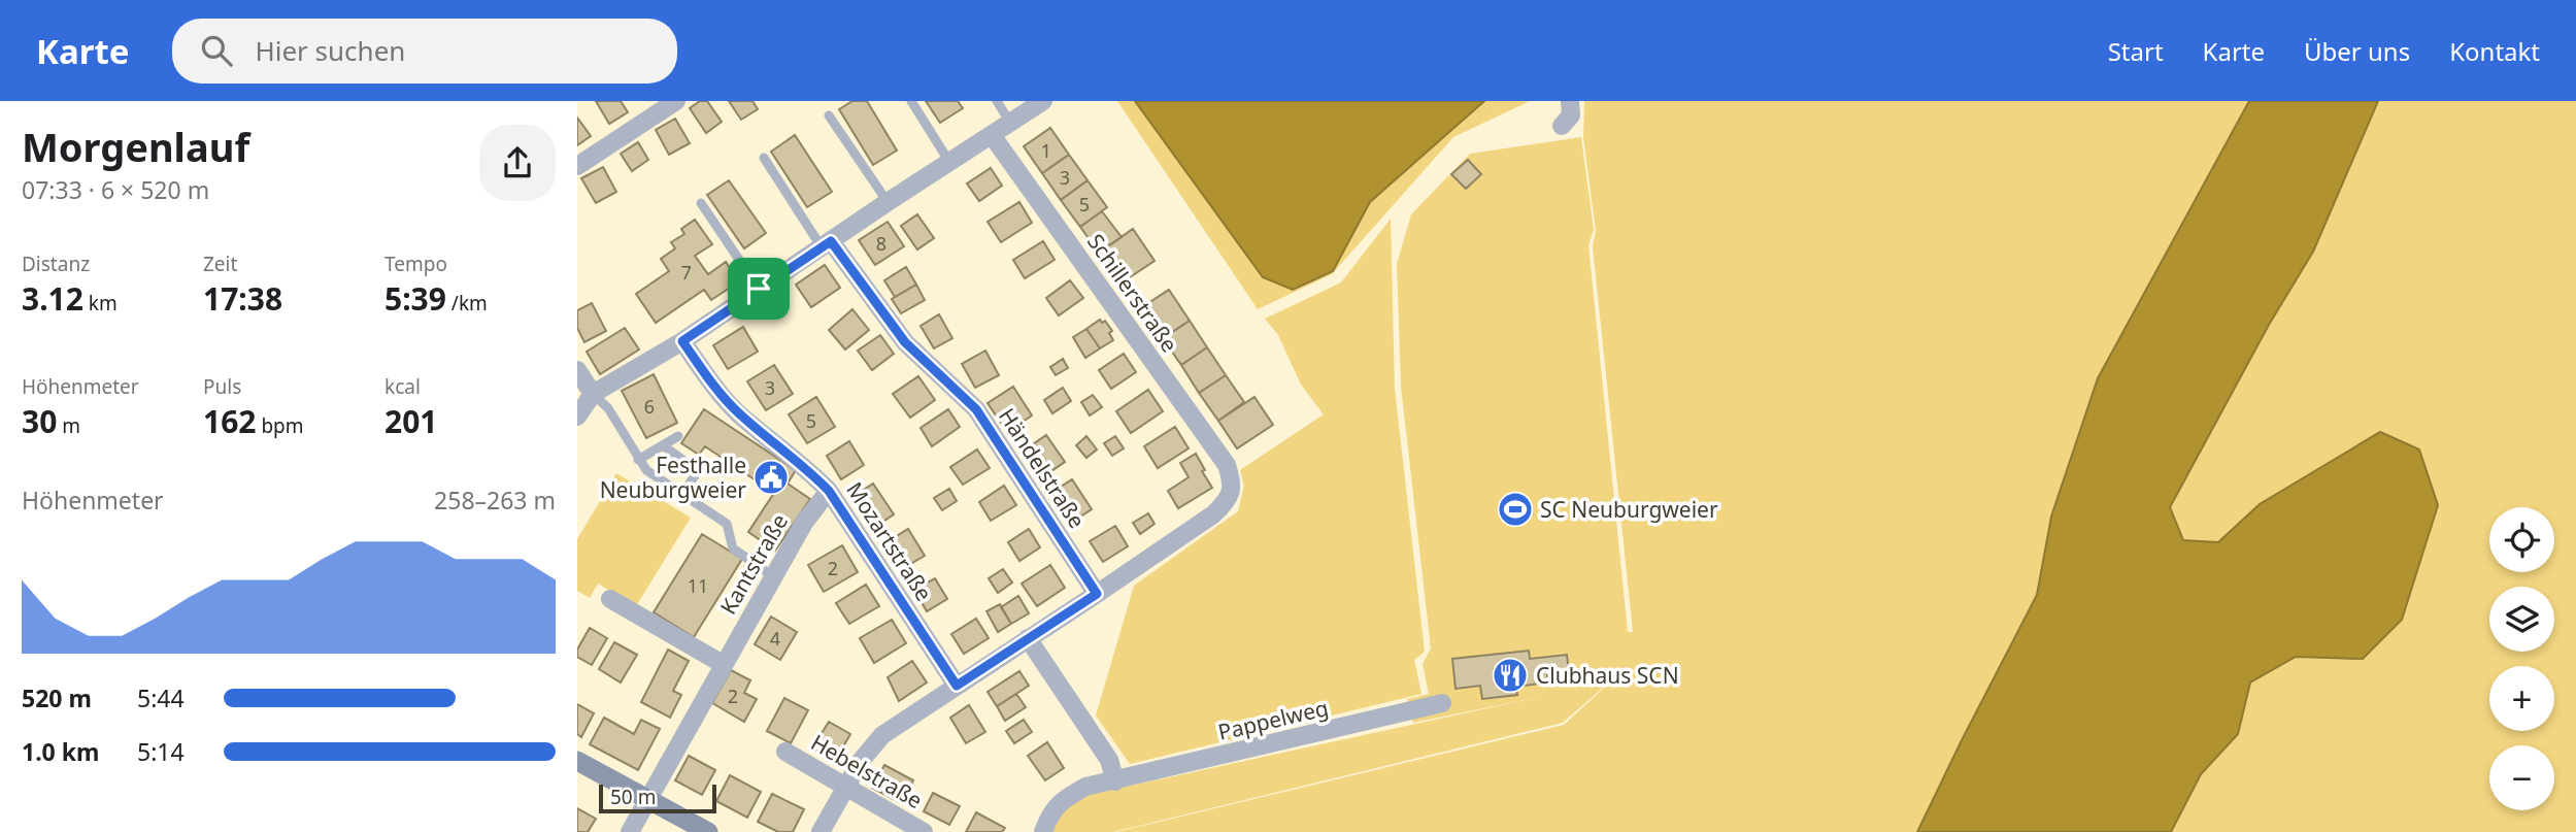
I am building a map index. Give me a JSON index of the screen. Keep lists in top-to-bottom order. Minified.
{"streets":{"street":["Schillerstraße","Händelstraße","Mozartstraße","Kantstraße","Pappelweg","Hebelstraße"]},"crossings":[["Schillerstraße","Händelstraße"],["Mozartstraße","Kantstraße"]],"places":{"public building":["Festhalle Neuburgweier"],"sports":["SC Neuburgweier"],"restaurant":["Clubhaus SCN"]},"house_numbers":["1","3","5","8","7","3","6","5","2","11","4","2"],"scale_bar":"50 m","page":{"header":"Karte","search":"Hier suchen","nav":["Start","Karte","Über uns","Kontakt"],"heading":["Morgenlauf","07:33 · 6 × 520 m"],"stats":[["Distanz","3.12 km"],["Zeit","17:38"],["Tempo","5:39 /km"],["Höhenmeter","30 m"],["Puls","162 bpm"],["kcal","201"]],"chart":["Höhenmeter","258–263 m"],"map_buttons":["+","−"],"list":[{"name":"520 m","note":"5:44"},{"name":"1.0 km","note":"5:14"}],"scale":"50 m"}}
